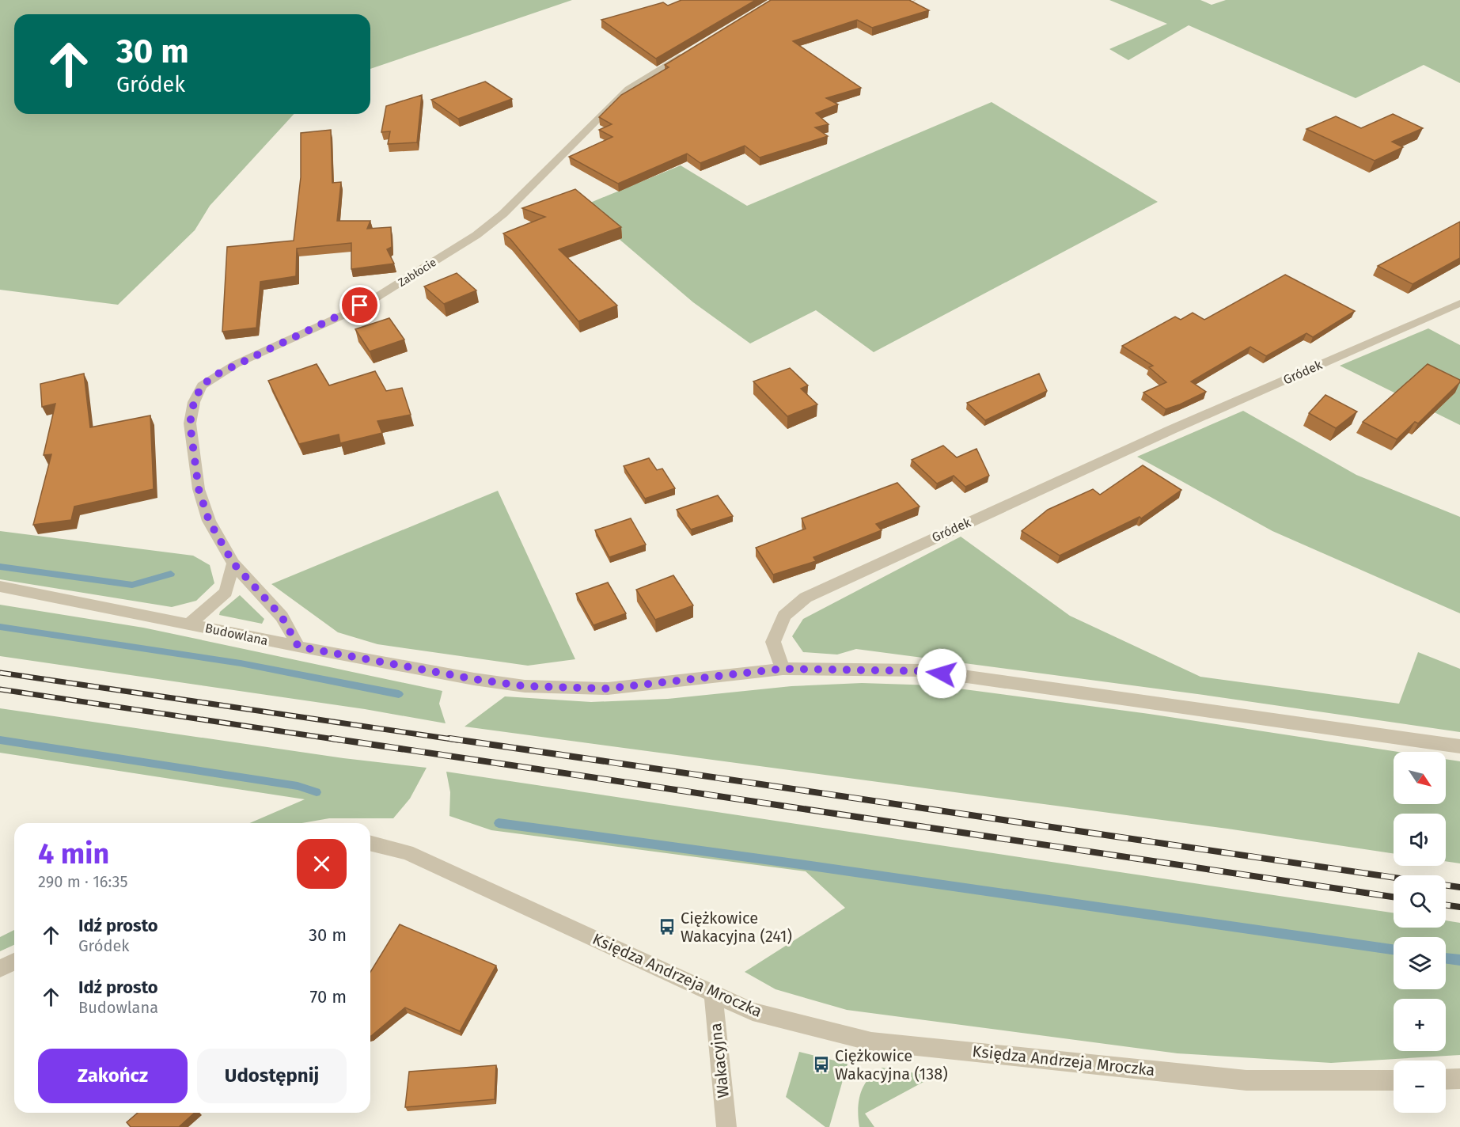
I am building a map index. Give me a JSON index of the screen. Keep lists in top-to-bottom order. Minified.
{"streets":{"street":["Zabłocie","Gródek","Budowlana","Księdza Andrzeja Mroczka","Wakacyjna"]},"crossings":[["Zabłocie","Budowlana"],["Gródek","Budowlana"],["Księdza Andrzeja Mroczka","Wakacyjna"]],"places":{"bus stop":["Ciężkowice Wakacyjna (241)","Ciężkowice Wakacyjna (138)"]},"north":"bottom right","page":{"turn":["30 m","Gródek"],"map_buttons":["+","−"],"heading":["4 min","290 m · 16:35"],"list":[{"name":"Idź prosto","note":"Gródek","value":"30 m"},{"name":"Idź prosto","note":"Budowlana","value":"70 m"}],"buttons":["Zakończ","Udostępnij"]}}
